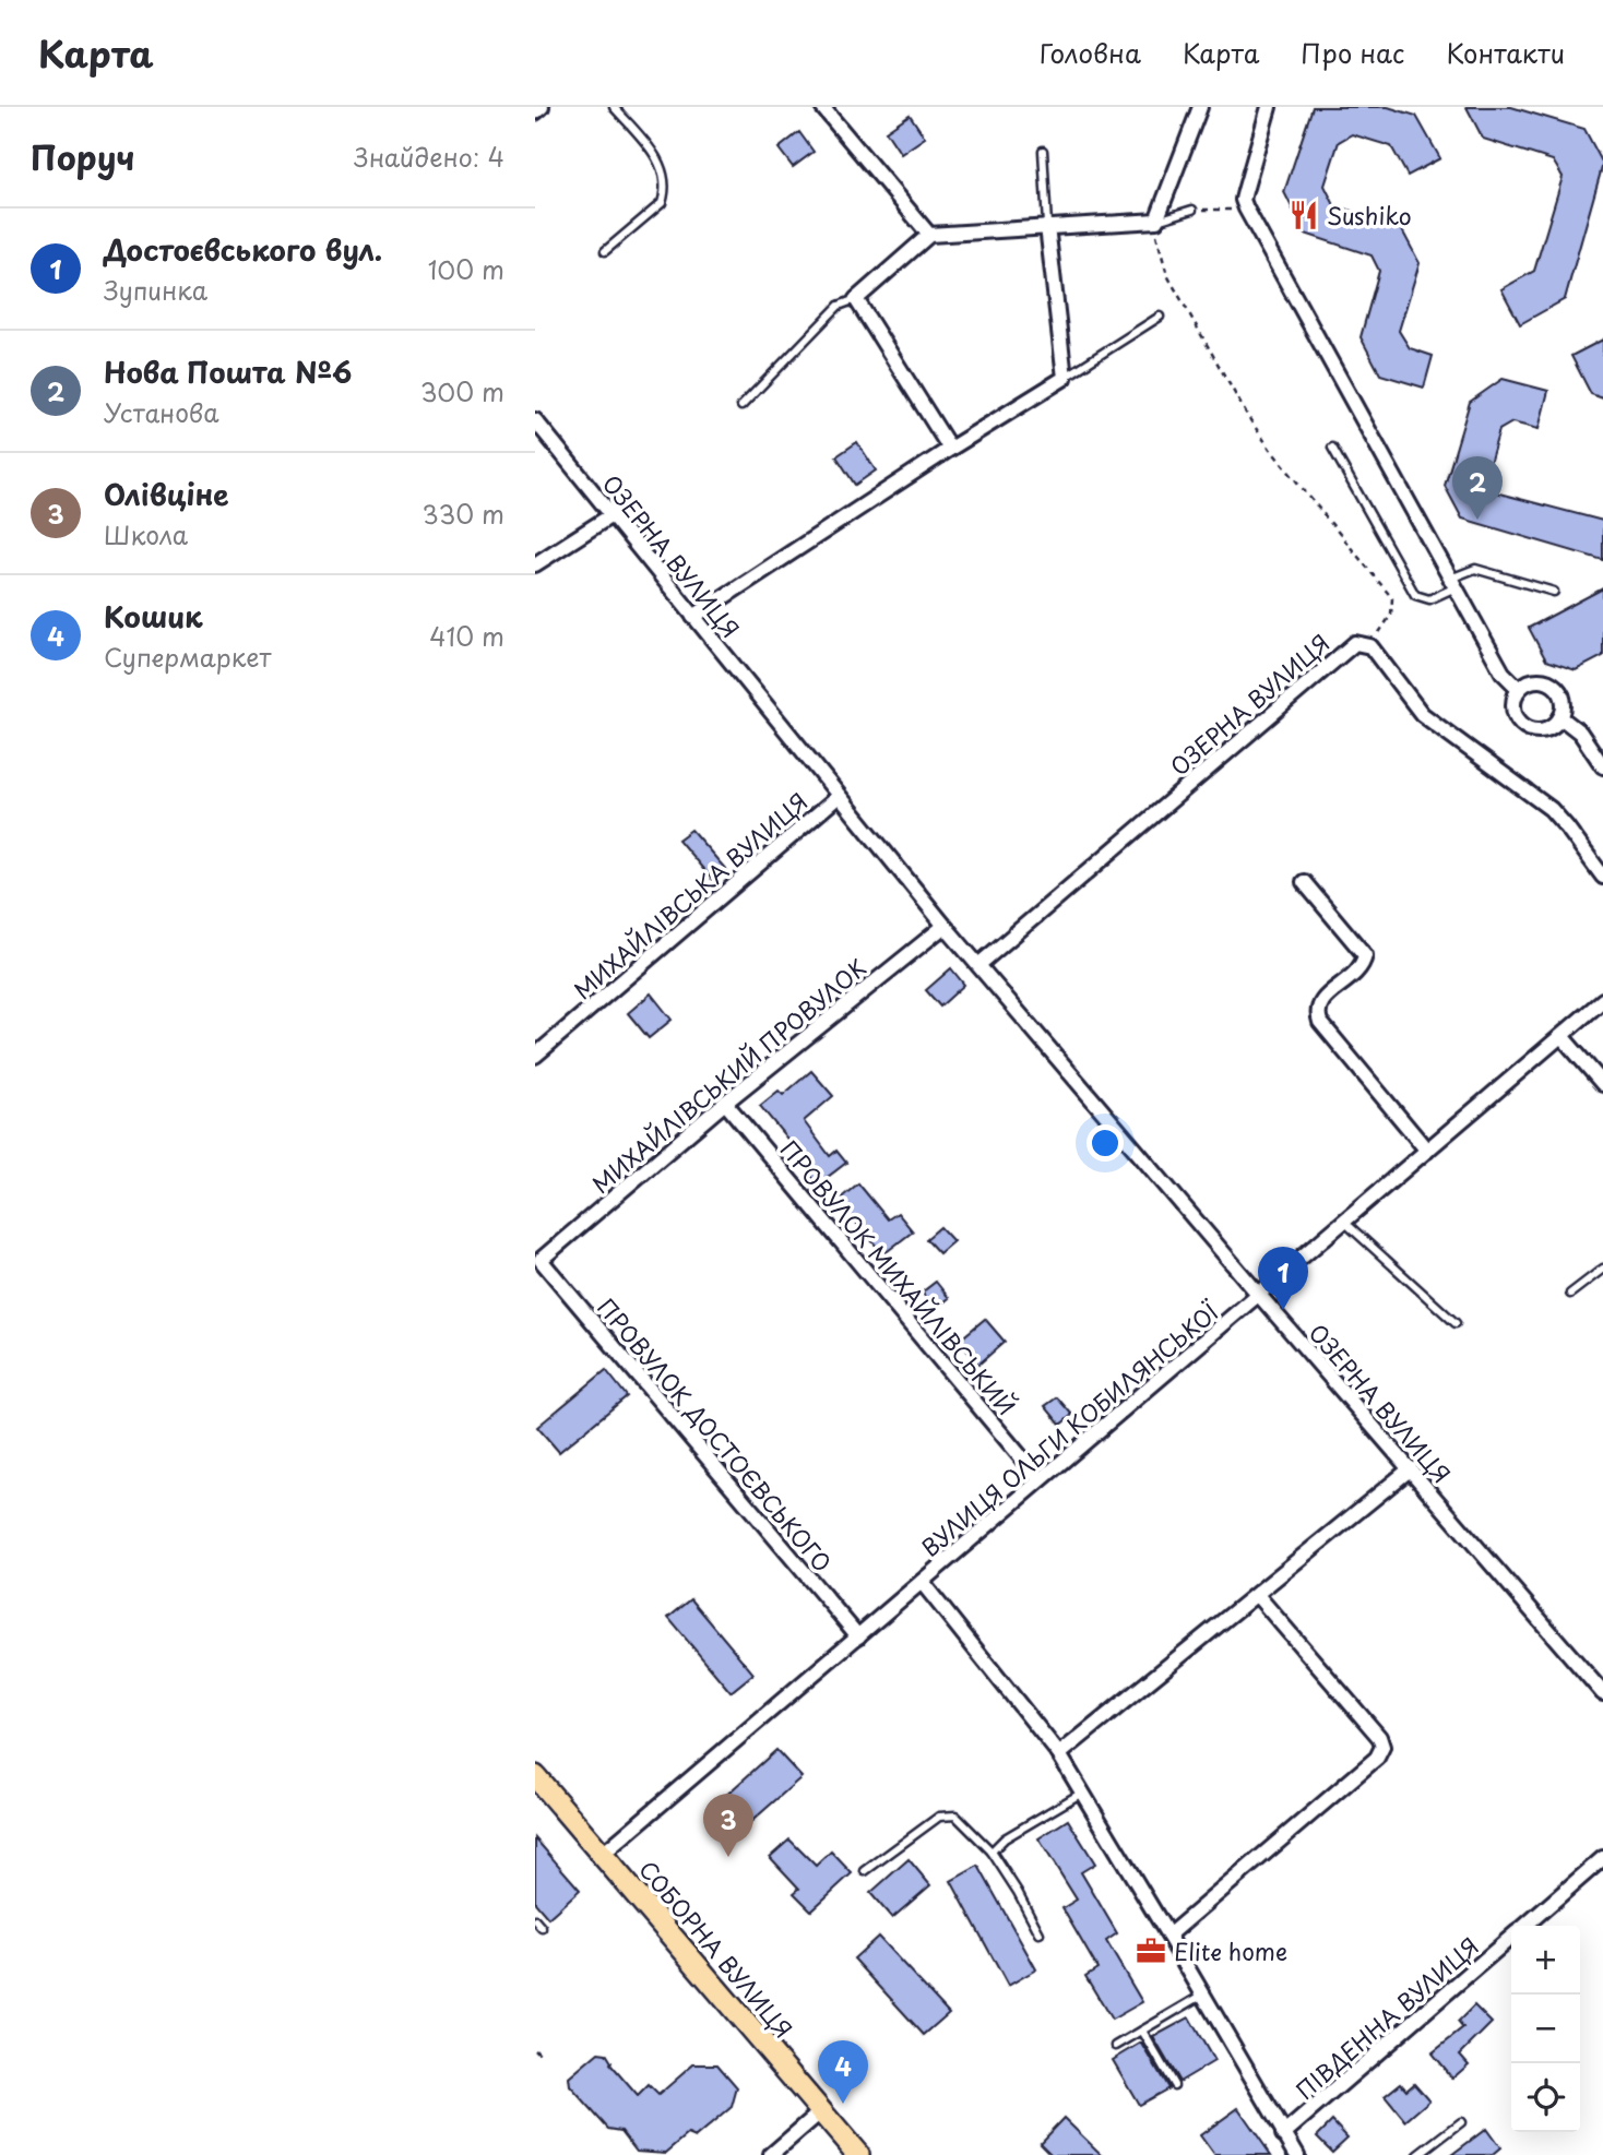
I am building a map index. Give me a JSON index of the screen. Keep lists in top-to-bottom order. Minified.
{"streets":{"main road":["СОБОРНА ВУЛИЦЯ"],"street":["ОЗЕРНА ВУЛИЦЯ","МИХАЙЛІВСЬКА ВУЛИЦЯ","МИХАЙЛІВСЬКИЙ ПРОВУЛОК","ПРОВУЛОК МИХАЙЛІВСЬКИЙ","ВУЛИЦЯ ОЛЬГИ КОБИЛЯНСЬКОЇ","ПРОВУЛОК ДОСТОЄВСЬКОГО","ПІВДЕННА ВУЛИЦЯ"]},"crossings":[["ОЗЕРНА ВУЛИЦЯ","МИХАЙЛІВСЬКА ВУЛИЦЯ"],["ОЗЕРНА ВУЛИЦЯ","МИХАЙЛІВСЬКИЙ ПРОВУЛОК"],["ОЗЕРНА ВУЛИЦЯ","ВУЛИЦЯ ОЛЬГИ КОБИЛЯНСЬКОЇ"],["МИХАЙЛІВСЬКИЙ ПРОВУЛОК","ПРОВУЛОК МИХАЙЛІВСЬКИЙ"],["МИХАЙЛІВСЬКИЙ ПРОВУЛОК","ПРОВУЛОК ДОСТОЄВСЬКОГО"],["ПРОВУЛОК МИХАЙЛІВСЬКИЙ","ВУЛИЦЯ ОЛЬГИ КОБИЛЯНСЬКОЇ"],["ВУЛИЦЯ ОЛЬГИ КОБИЛЯНСЬКОЇ","ПРОВУЛОК ДОСТОЄВСЬКОГО"],["ВУЛИЦЯ ОЛЬГИ КОБИЛЯНСЬКОЇ","СОБОРНА ВУЛИЦЯ"]],"places":{"restaurant":["Sushiko"],"office":["Elite home"]},"page":{"header":"Карта","nav":["Головна","Карта","Про нас","Контакти"],"heading":["Поруч","Знайдено: 4"],"list":[{"mark":"1","name":"Достоєвського вул.","note":"Зупинка","value":"100 m"},{"mark":"2","name":"Нова Пошта №6","note":"Установа","value":"300 m"},{"mark":"3","name":"Олівціне","note":"Школа","value":"330 m"},{"mark":"4","name":"Кошик","note":"Супермаркет","value":"410 m"}],"pins":["2","1","3","4"],"map_buttons":["+","−"]}}
